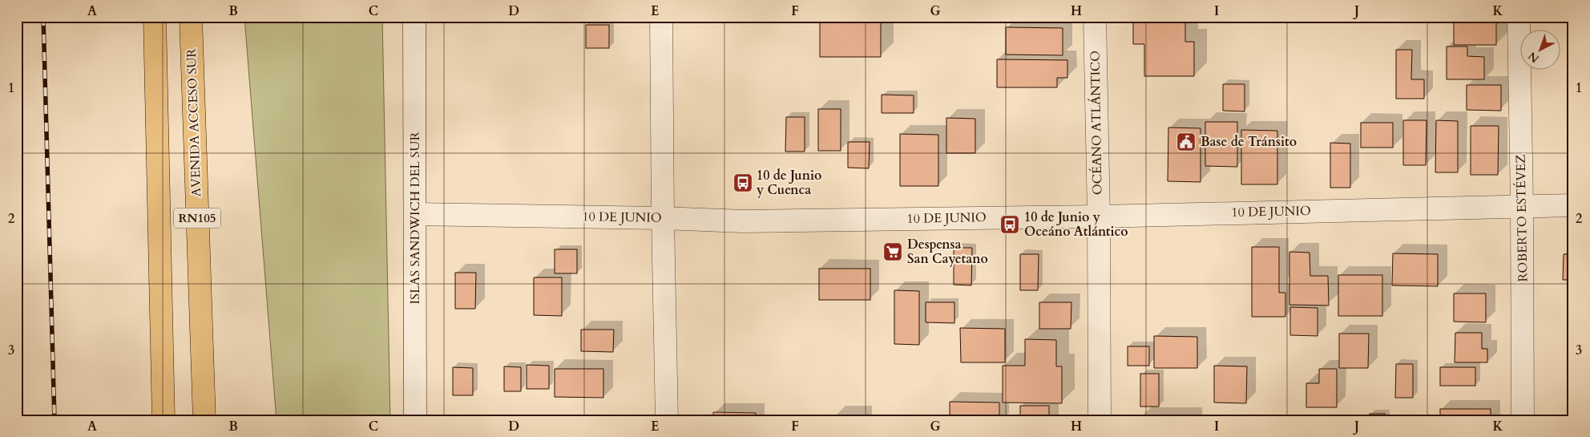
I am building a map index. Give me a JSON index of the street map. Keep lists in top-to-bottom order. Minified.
{"streets":{"highway":["AVENIDA ACCESO SUR","RN105"],"street":["OCÉANO ATLÁNTICO","10 DE JUNIO","ISLAS SANDWICH DEL SUR","ROBERTO ESTÉVEZ"]},"crossings":[["OCÉANO ATLÁNTICO","10 DE JUNIO"],["10 DE JUNIO","ISLAS SANDWICH DEL SUR"],["10 DE JUNIO","ROBERTO ESTÉVEZ"]],"places":{"public building":["Base de Tránsito"],"bus stop":["10 de Junio y Cuenca","10 de Junio y Oceáno Atlántico"],"supermarket":["Despensa San Cayetano"]},"north":"bottom left","grid":{"columns":["A","B","C","D","E","F","G","H","I","J","K"],"rows":["1","2","3"]}}
